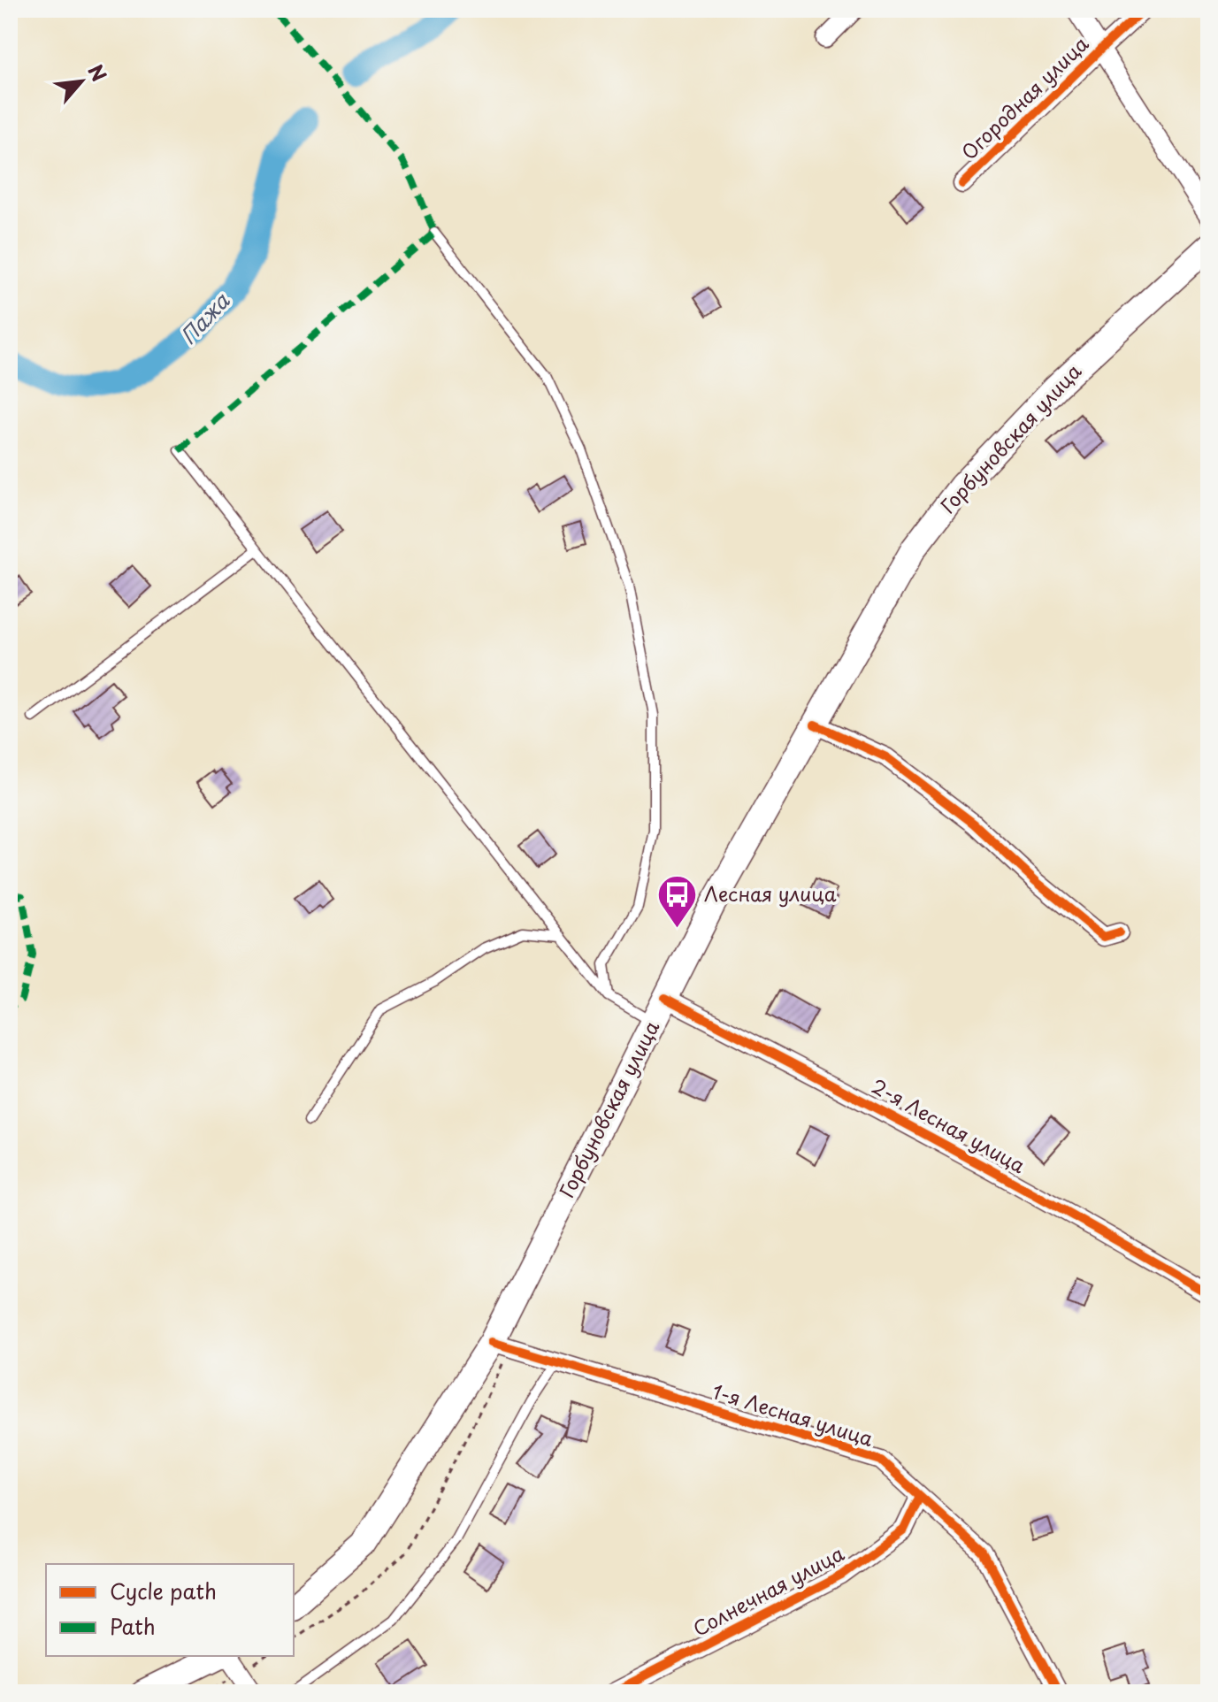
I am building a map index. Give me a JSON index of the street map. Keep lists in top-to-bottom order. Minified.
{"streets":{"main road":["Горбуновская улица"],"street":["Огородная улица","2-я Лесная улица","1-я Лесная улица","Солнечная улица"]},"crossings":[["Горбуновская улица","2-я Лесная улица"],["Горбуновская улица","1-я Лесная улица"],["1-я Лесная улица","Солнечная улица"]],"water":["Пажа"],"places":{"bus stop":["Лесная улица"]},"legend":["Cycle path","Path"],"north":"top right"}
